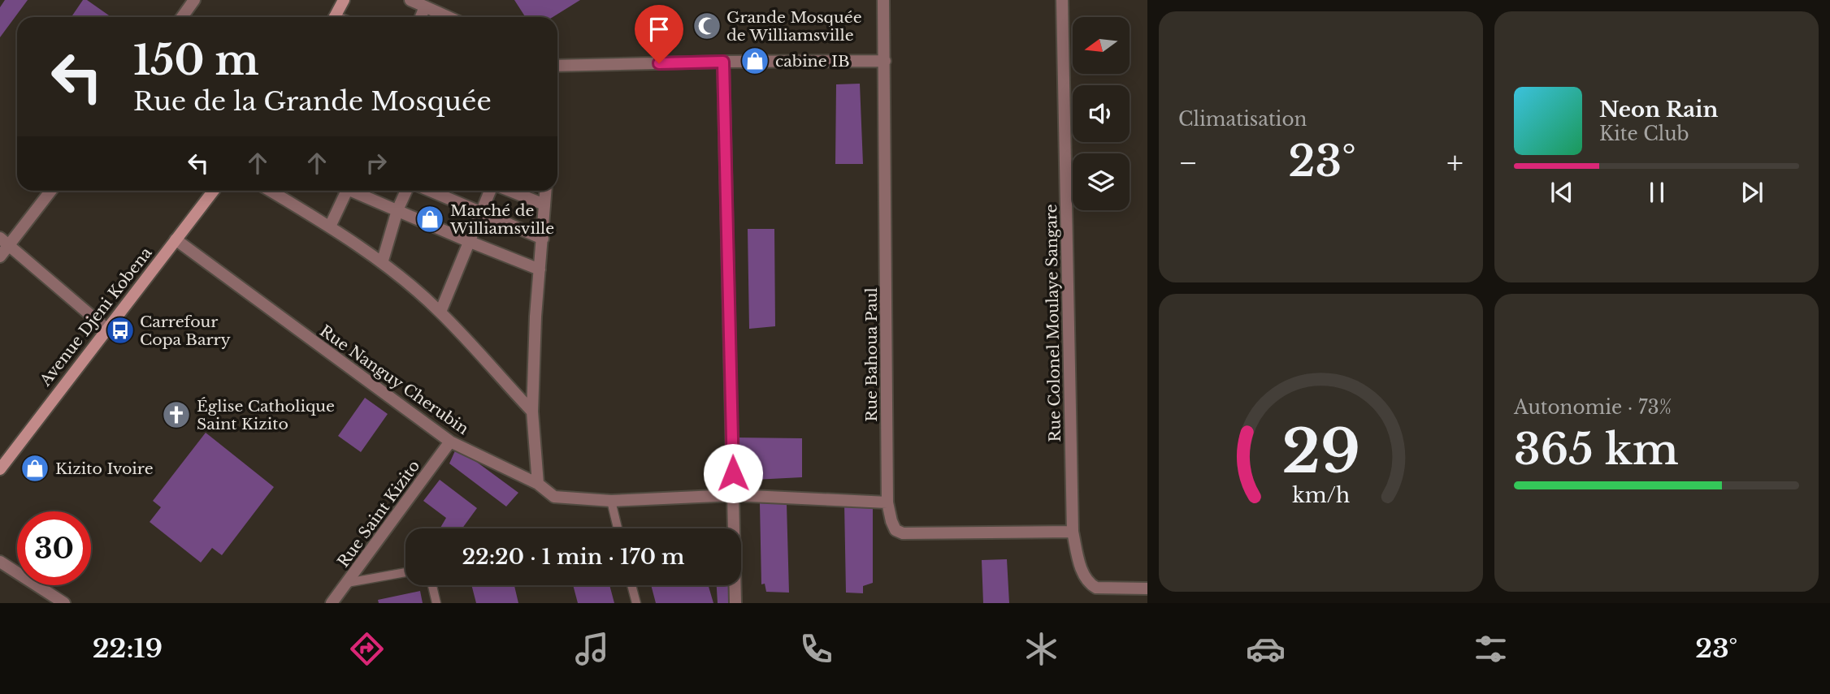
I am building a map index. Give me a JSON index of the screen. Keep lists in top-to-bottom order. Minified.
{"streets":{"street":["Avenue Djeni Kobena","Rue Colonel Moulaye Sangare","Rue Bahoua Paul","Rue Nanguy Cherubin","Rue Saint Kizito"]},"crossings":[["Avenue Djeni Kobena","Rue Nanguy Cherubin"],["Rue Colonel Moulaye Sangare","Rue Bahoua Paul"],["Rue Bahoua Paul","Rue Nanguy Cherubin"],["Rue Nanguy Cherubin","Rue Saint Kizito"]],"places":{"mosque":["Grande Mosquée de Williamsville"],"shop":["cabine IB","Marché de Williamsville","Kizito Ivoire"],"bus stop":["Carrefour Copa Barry"],"church":["Église Catholique Saint Kizito"]},"north":"left","page":{"tile":["Climatisation",["Autonomie · 73%","365 km"]],"turn":["150 m","Rue de la Grande Mosquée"],"song":["Neon Rain","Kite Club"],"heat":["−","23°","+"],"limit":"30","trip":"22:20 · 1 min · 170 m","tabs":["22:19","23°"],"gauge":["29","km/h"]}}
